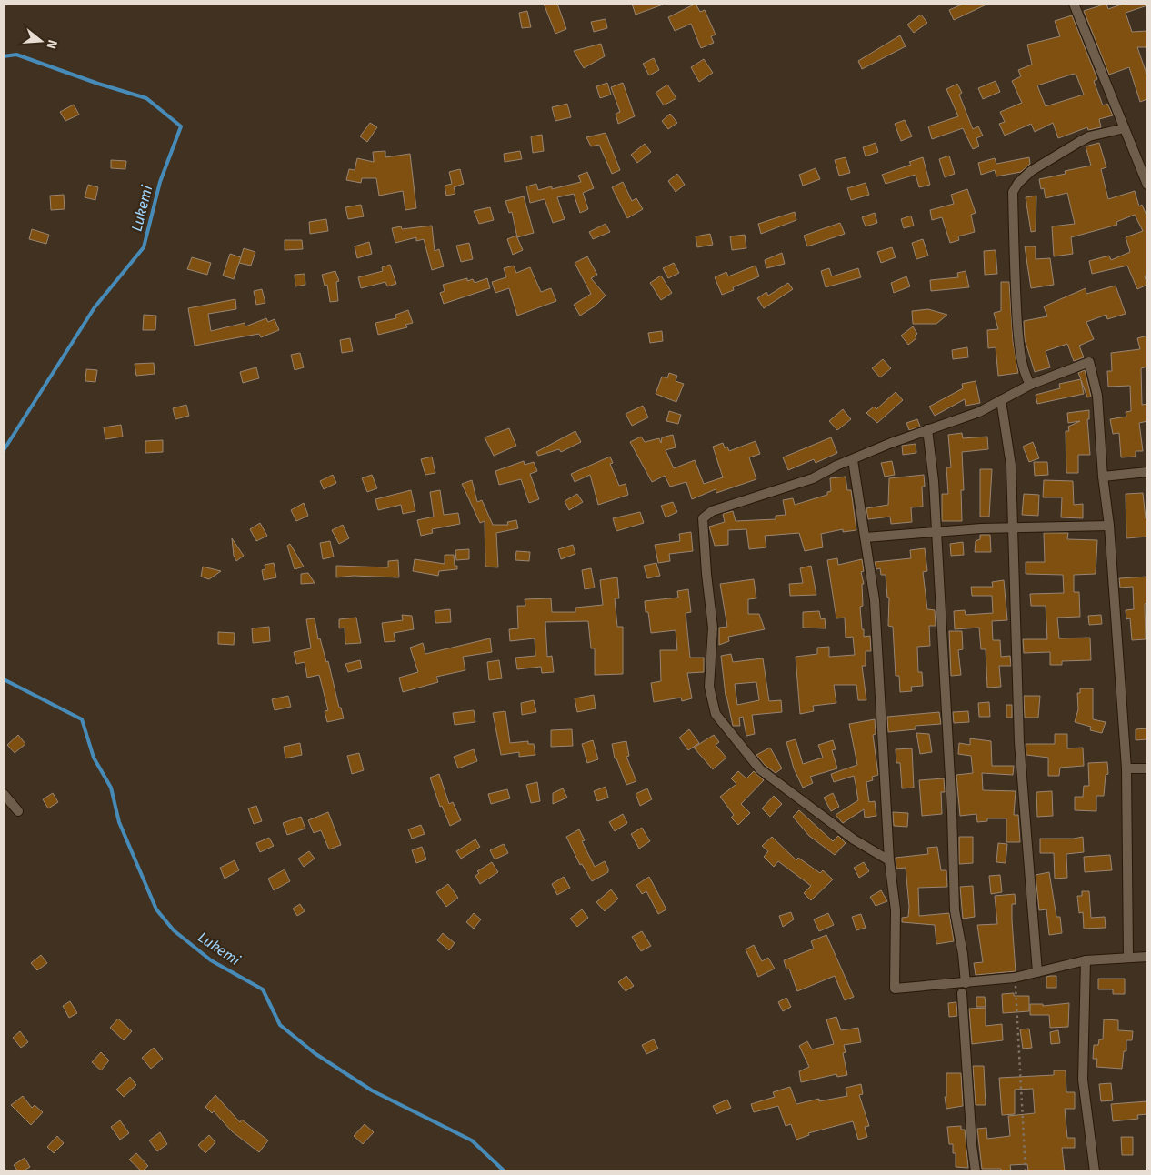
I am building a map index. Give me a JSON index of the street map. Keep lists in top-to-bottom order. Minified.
{"water":["Lukemi"],"north":"right"}
